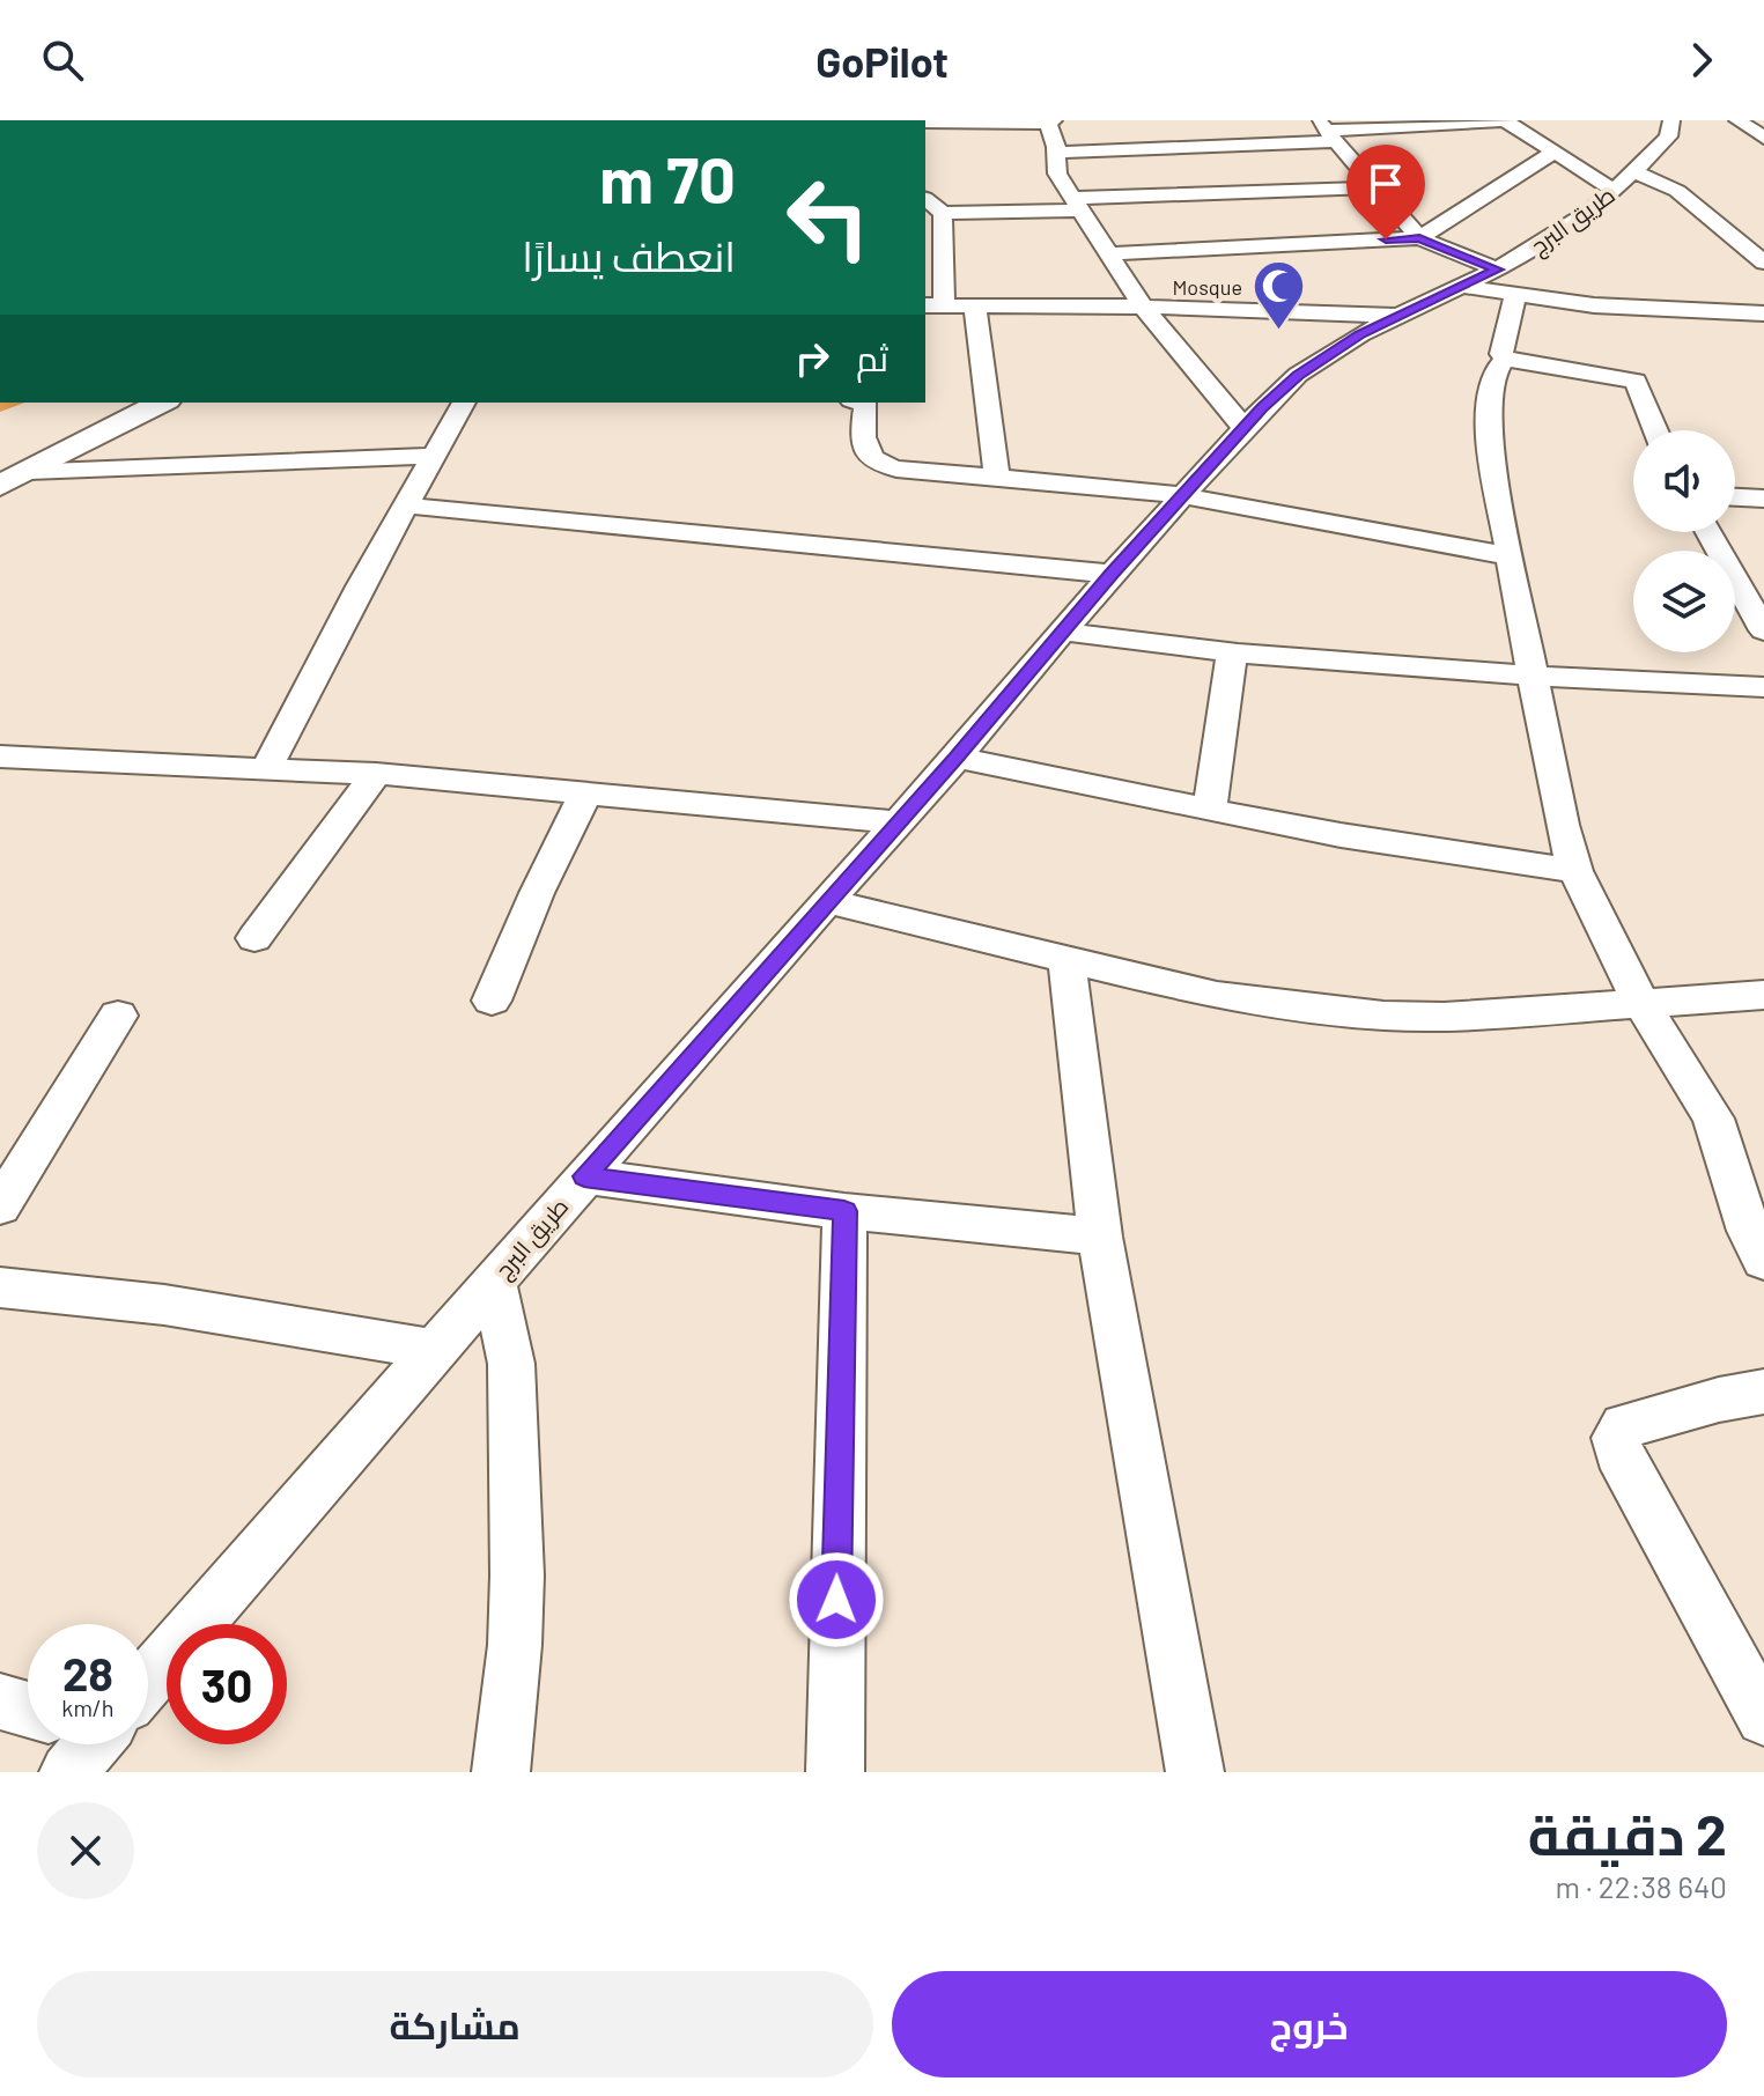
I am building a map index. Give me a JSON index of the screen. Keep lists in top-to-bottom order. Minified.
{"streets":{"street":["طريق البرج"]},"places":{"mosque":["Mosque"]},"page":{"header":"GoPilot","turn":["70 m","انعطف يسارًا"],"then":"ثم","speed":"28 km/h","limit":"30","heading":["2 دقيقة","640 m · 22:38"],"buttons":["خروج","مشاركة"]}}
